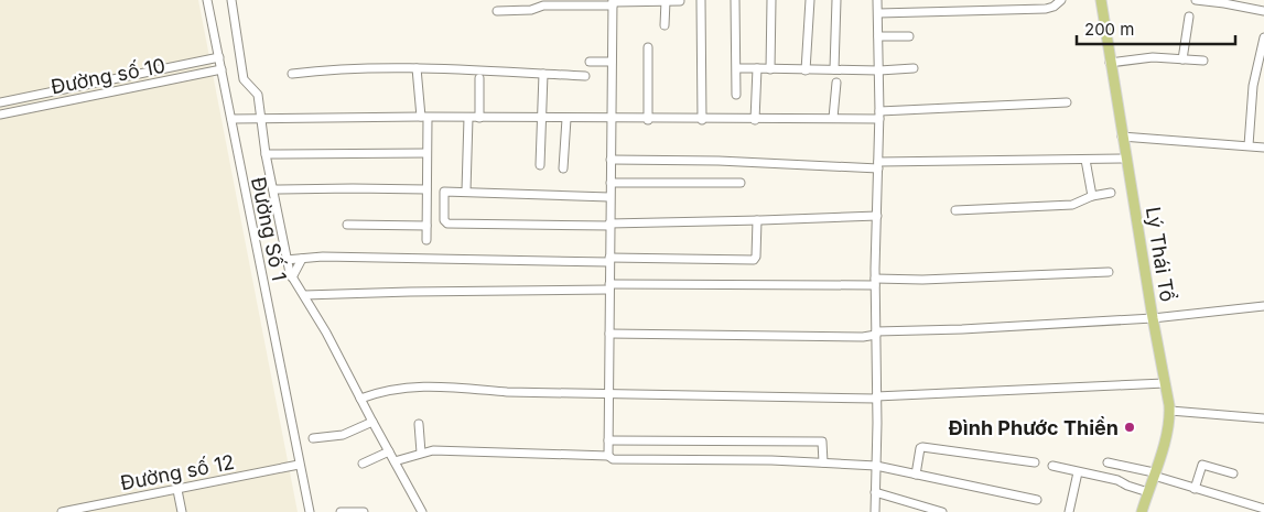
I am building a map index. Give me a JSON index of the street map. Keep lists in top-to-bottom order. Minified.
{"streets":{"main road":["Lý Thái Tổ"],"street":["Đường số 10","Đường Số 1","Đường số 12"]},"crossings":[["Đường số 10","Đường Số 1"],["Đường Số 1","Đường số 12"]],"places":["Đình Phước Thiền"],"scale_bar":"200 m"}
